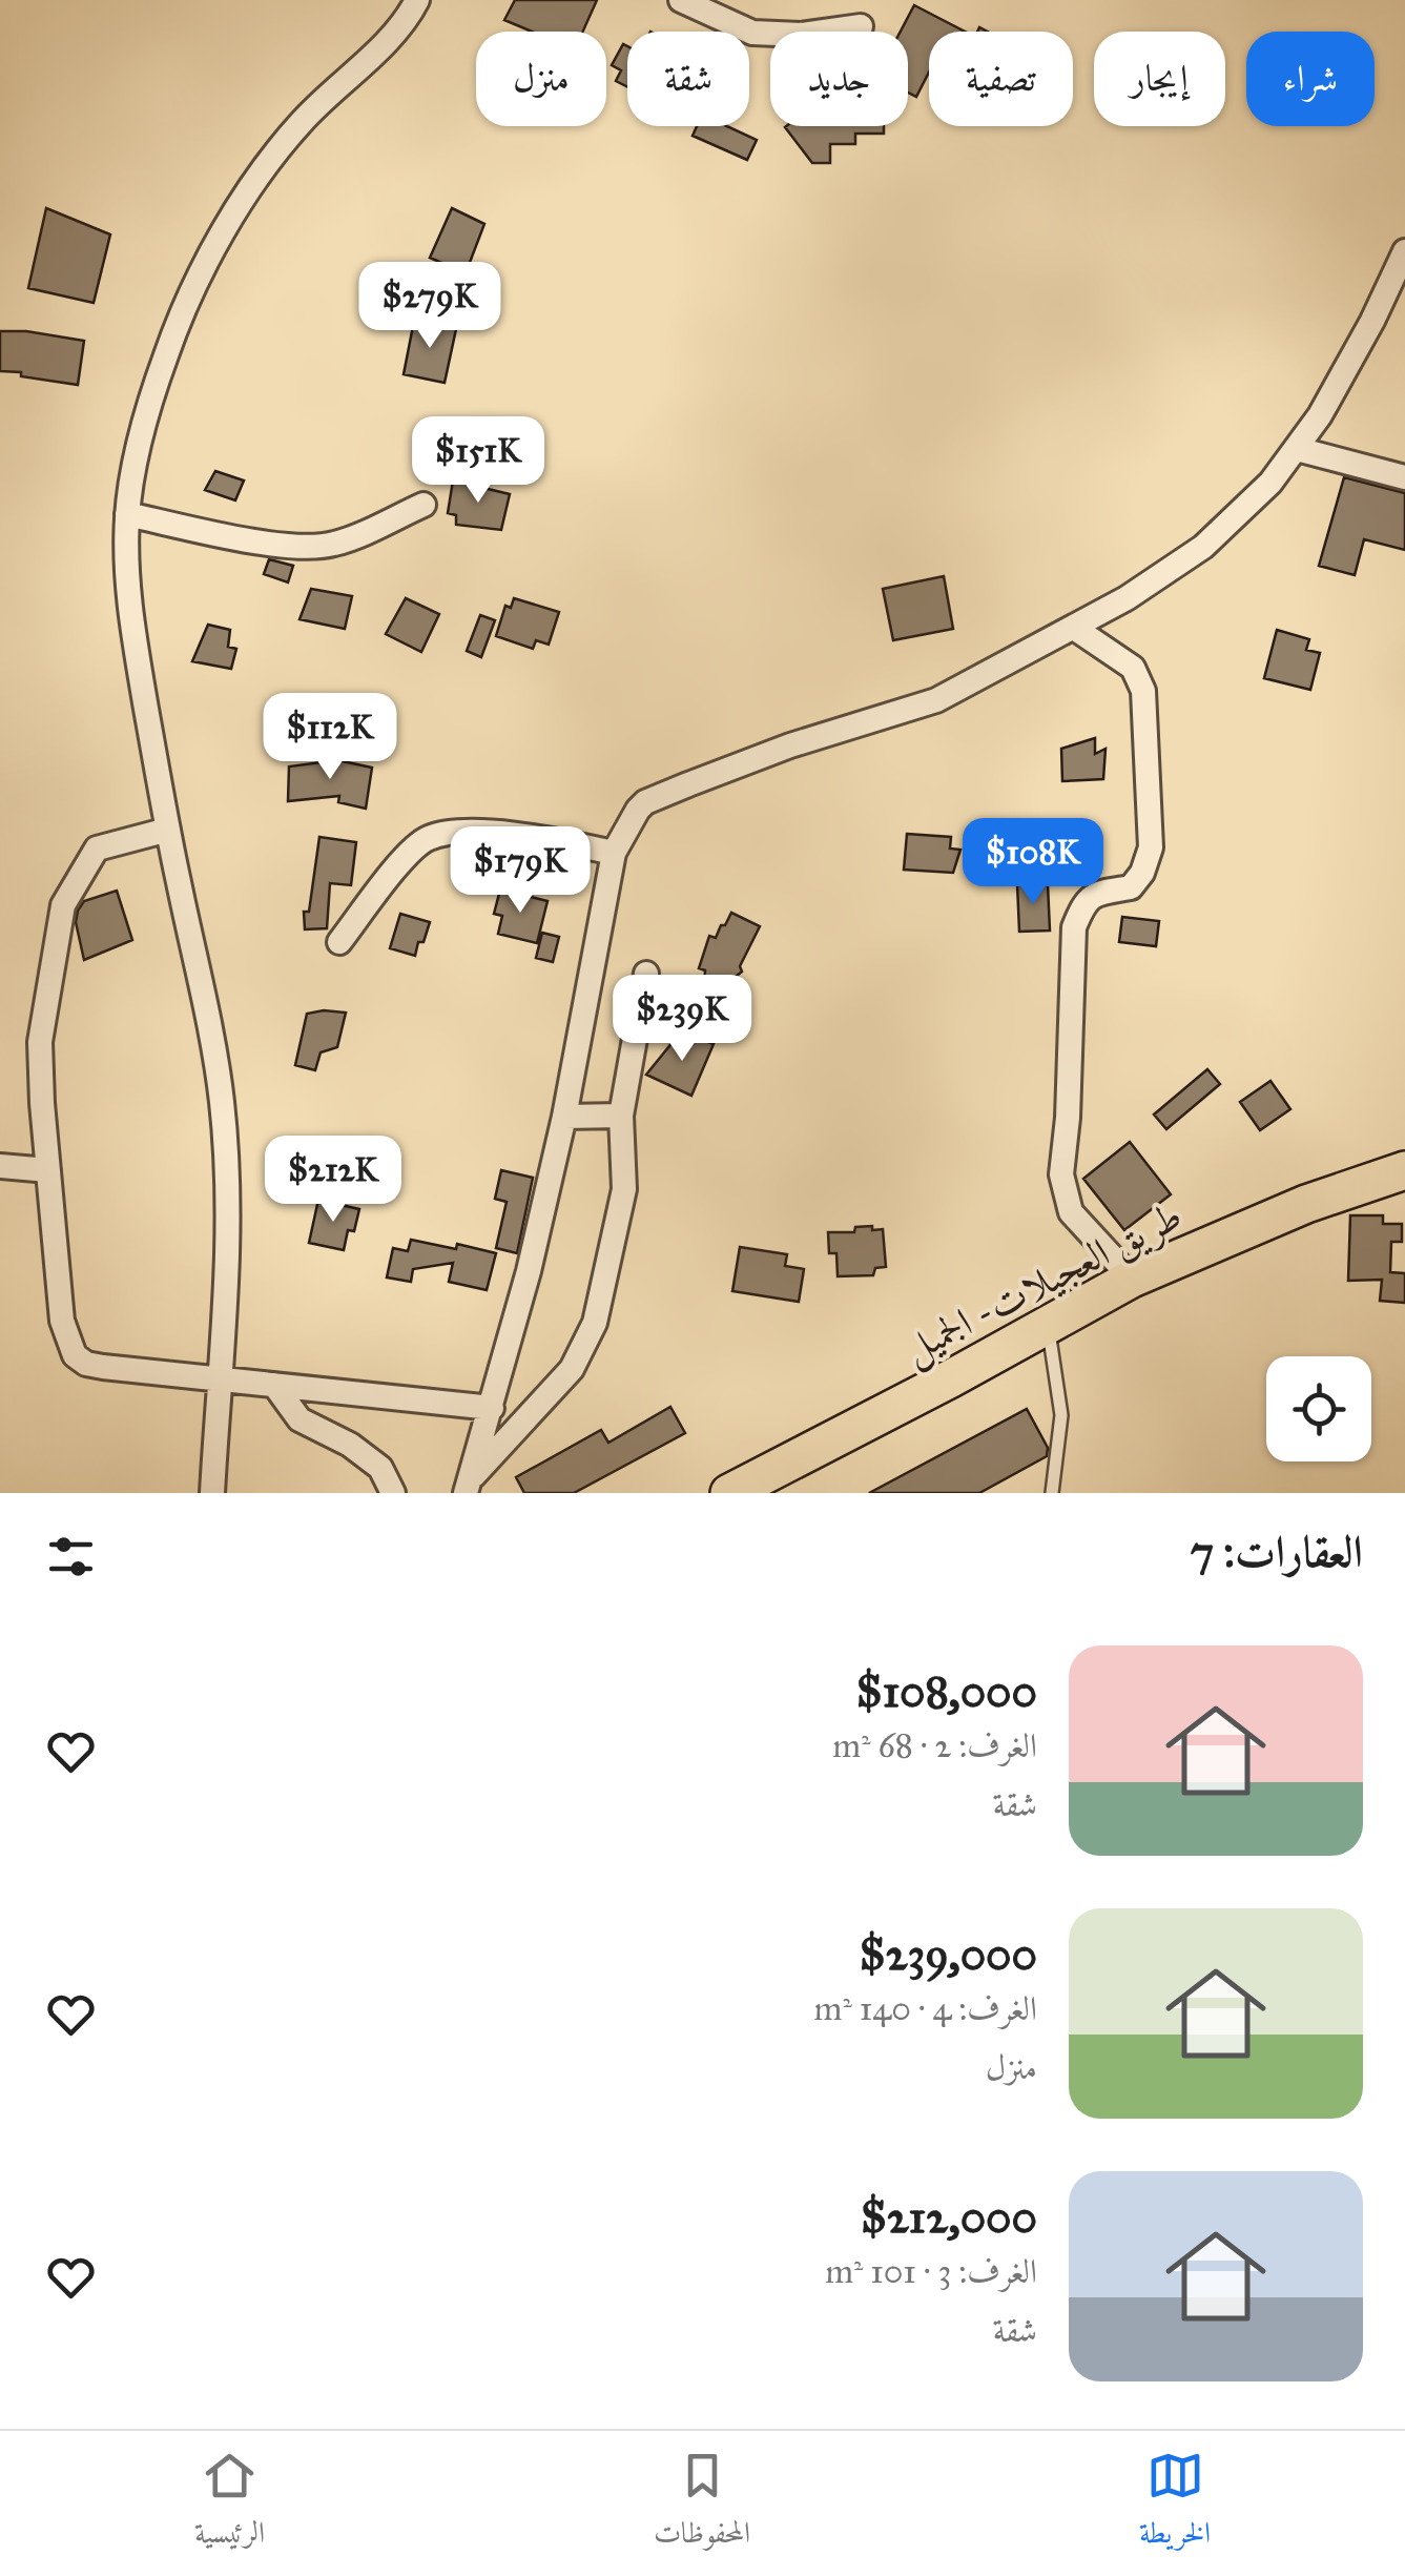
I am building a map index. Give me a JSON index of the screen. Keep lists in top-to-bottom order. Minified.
{"streets":{"main road":["طريق العجيلات- الجميل"]},"page":{"chip":["شراء","إيجار","تصفية","جديد","شقة","منزل"],"price":["$279K","$151K","$112K","$108K","$179K","$239K","$212K"],"heading":"العقارات: 7","list":[{"name":"$108,000","note":"الغرف: 2 · 68 m² · شقة"},{"name":"$239,000","note":"الغرف: 4 · 140 m² · منزل"},{"name":"$212,000","note":"الغرف: 3 · 101 m² · شقة"}],"tabs":["الخريطة","المحفوظات","الرئيسية"]}}
